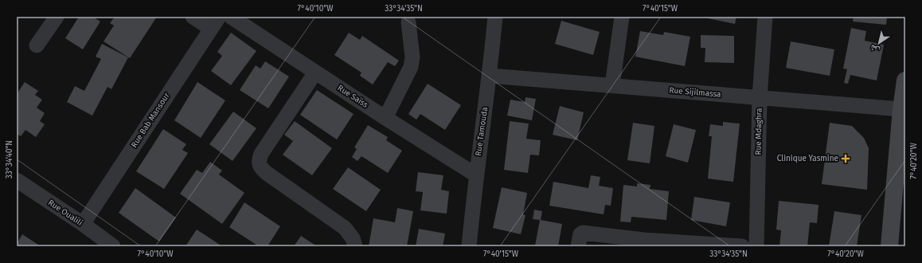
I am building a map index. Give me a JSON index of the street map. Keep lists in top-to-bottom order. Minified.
{"streets":{"street":["Rue Sijilmassa","Rue Saïss","Rue Bab Mansour","Rue Tamouda","Rue Mdaghra","Rue Oualili"]},"crossings":[["Rue Sijilmassa","Rue Tamouda"],["Rue Sijilmassa","Rue Mdaghra"],["Rue Saïss","Rue Tamouda"],["Rue Bab Mansour","Rue Oualili"]],"places":{"health":["Clinique Yasmine"]},"north":"bottom left","coordinates":["7°40'10\"W","33°34'35\"N","7°40'15\"W","33°34'40\"N","7°40'20\"W"]}
